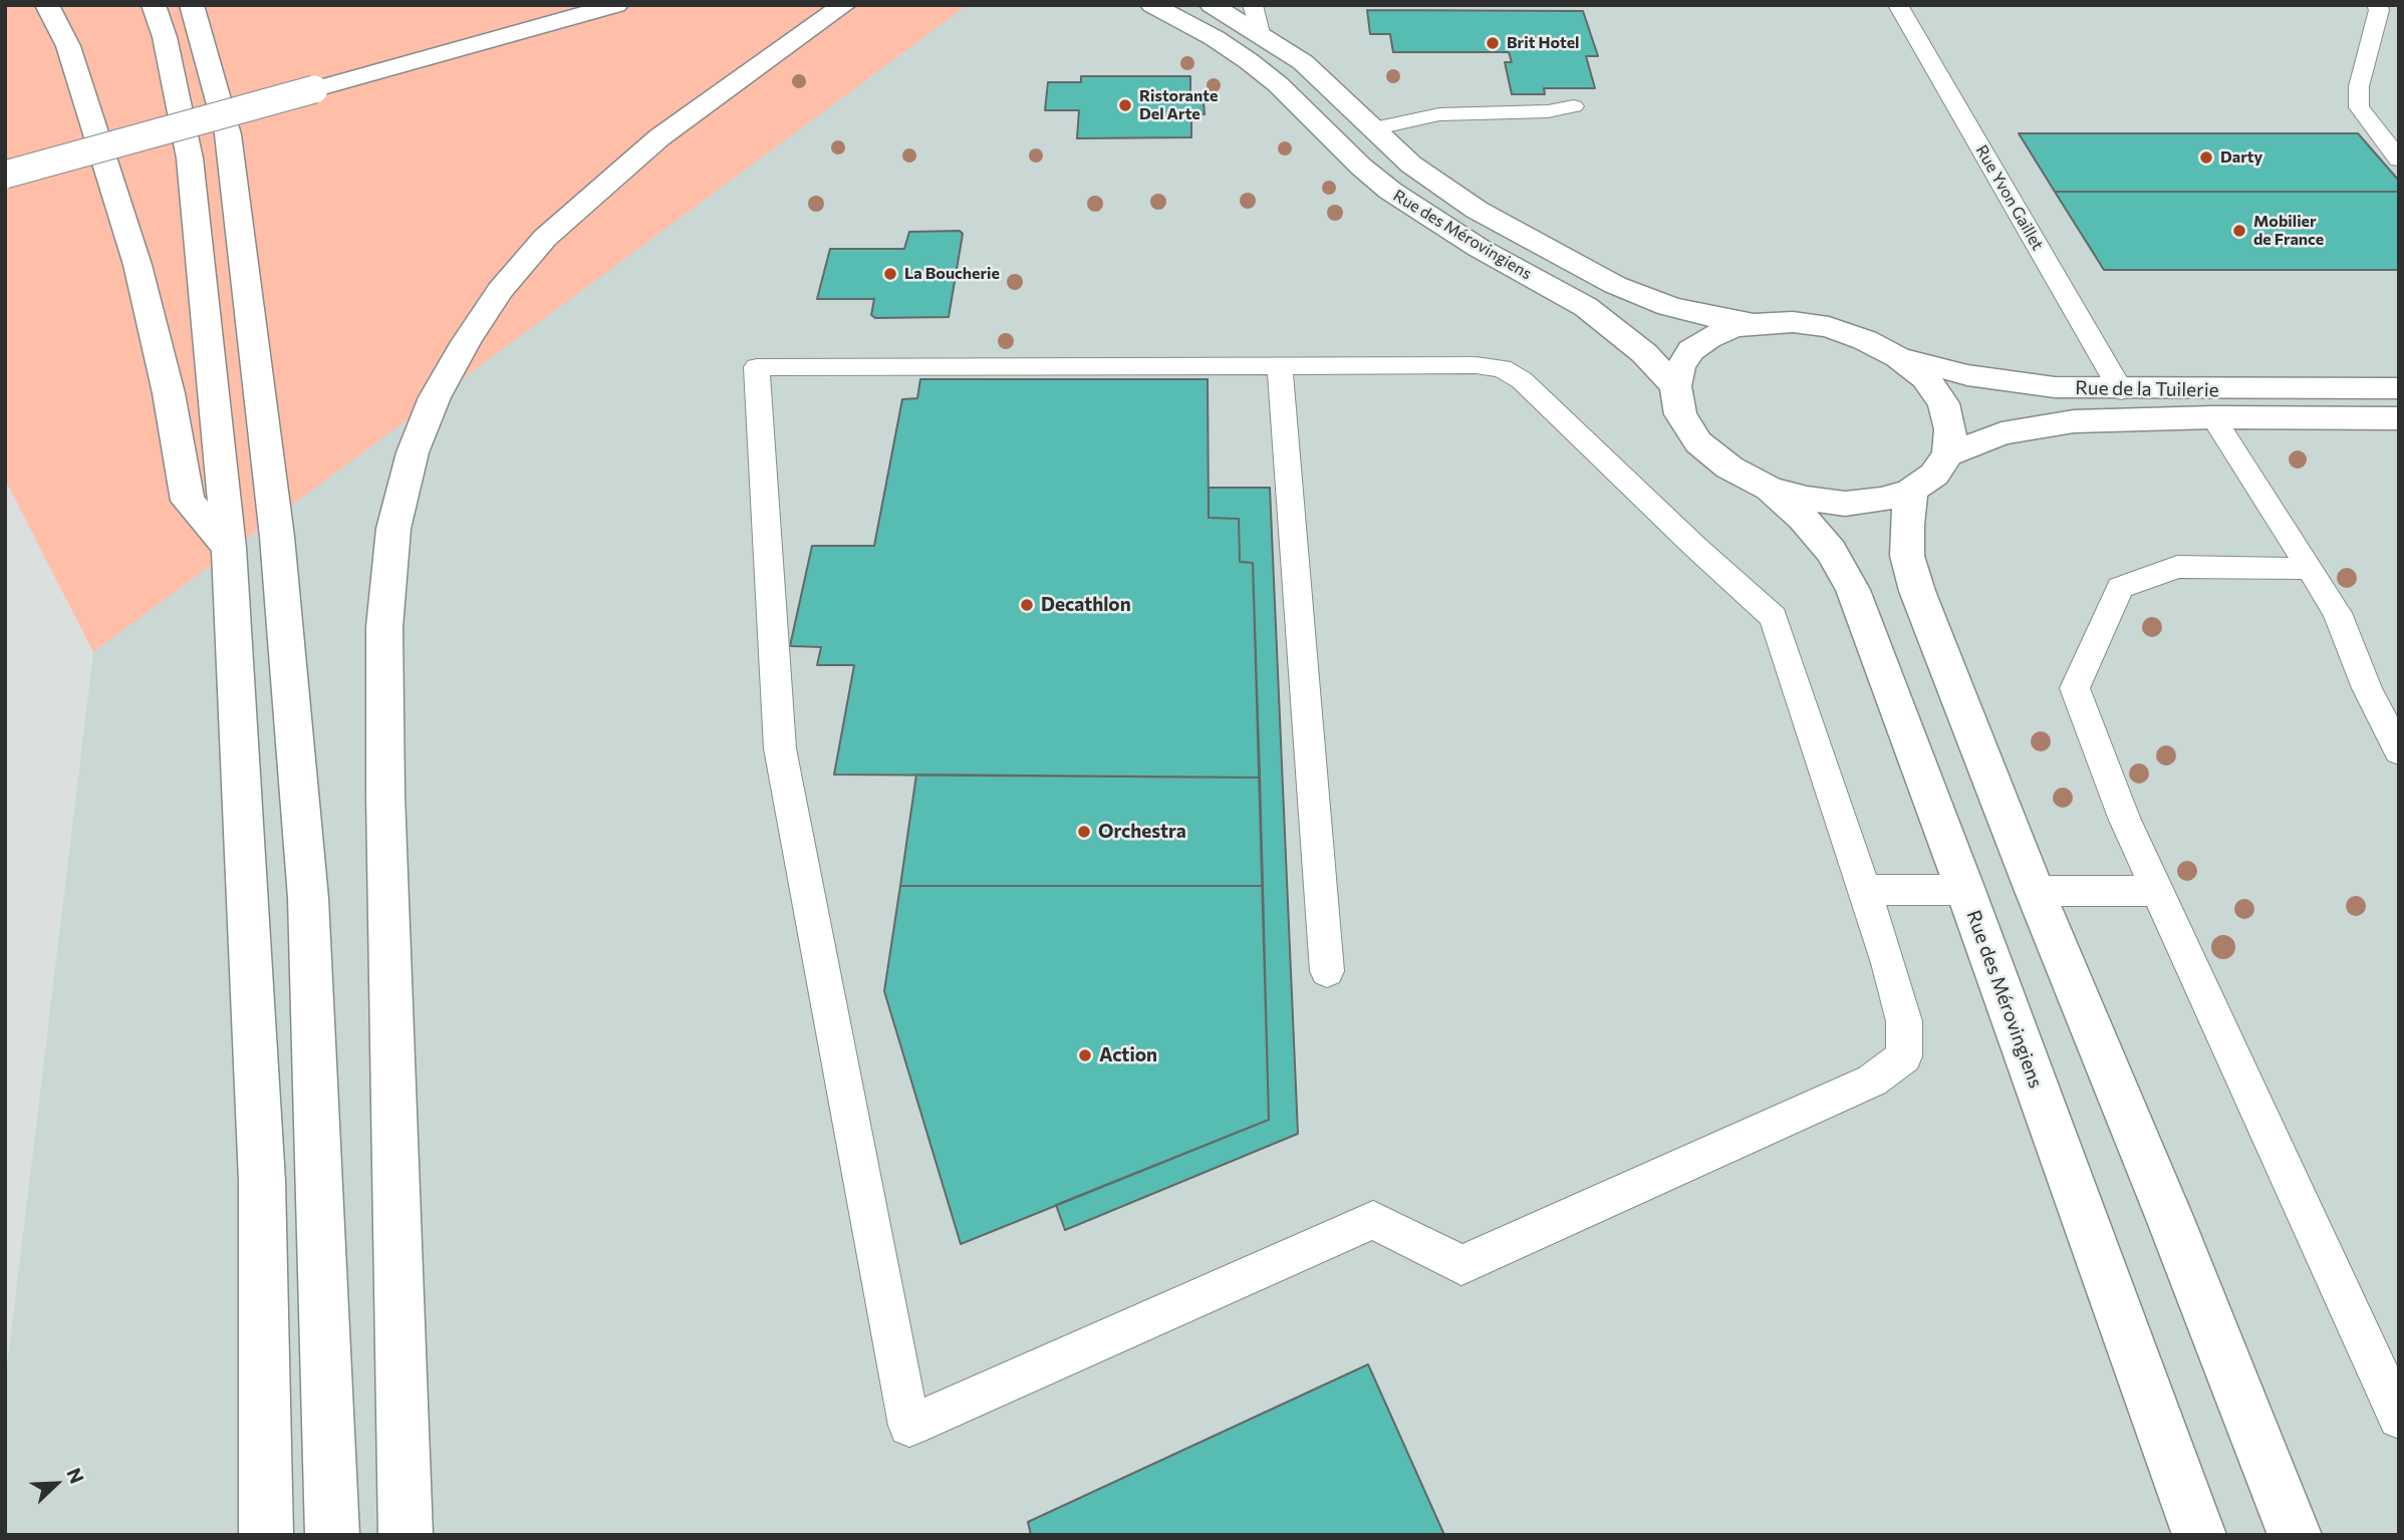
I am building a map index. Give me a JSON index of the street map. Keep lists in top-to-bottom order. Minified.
{"streets":{"main road":["Rue des Mérovingiens","Rue de la Tuilerie"],"lane":["Rue Yvon Gaillet"]},"crossings":[["Rue Yvon Gaillet","Rue de la Tuilerie"],["Rue des Mérovingiens","Rue de la Tuilerie"]],"places":["Brit Hotel","Ristorante Del Arte","Darty","Mobilier de France","La Boucherie","Decathlon","Orchestra","Action"],"north":"top right"}
